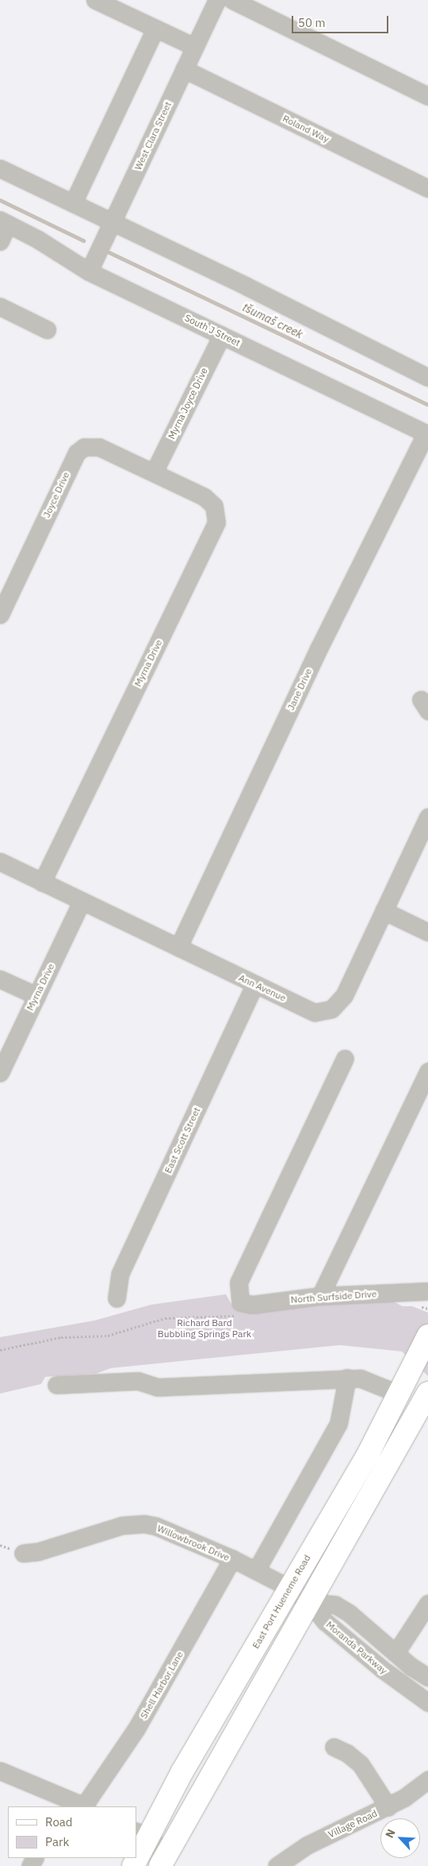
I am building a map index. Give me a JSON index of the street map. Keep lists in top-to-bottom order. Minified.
{"streets":{"main road":["East Port Hueneme Road"],"street":["Roland Way","West Clara Street","South J Street","Myrna Joyce Drive","Joyce Drive","Myrna Drive","Jane Drive","Ann Avenue","East Scott Street","North Surfside Drive","Willowbrook Drive","Moranda Parkway","Shell Harbor Lane","Village Road"]},"crossings":[["Roland Way","West Clara Street"],["West Clara Street","South J Street"],["South J Street","Myrna Joyce Drive"],["South J Street","Jane Drive"],["Myrna Joyce Drive","Joyce Drive"],["Myrna Joyce Drive","Myrna Drive"],["Joyce Drive","Myrna Drive"],["Myrna Drive","Ann Avenue"],["Jane Drive","Ann Avenue"],["Ann Avenue","East Scott Street"],["Willowbrook Drive","East Port Hueneme Road"],["Willowbrook Drive","Moranda Parkway"],["Willowbrook Drive","Shell Harbor Lane"]],"water":["tšumaš creek"],"parks":["Richard Bard Bubbling Springs Park"],"legend":["Road","Park"],"scale_bar":"50 m","north":"top left"}
